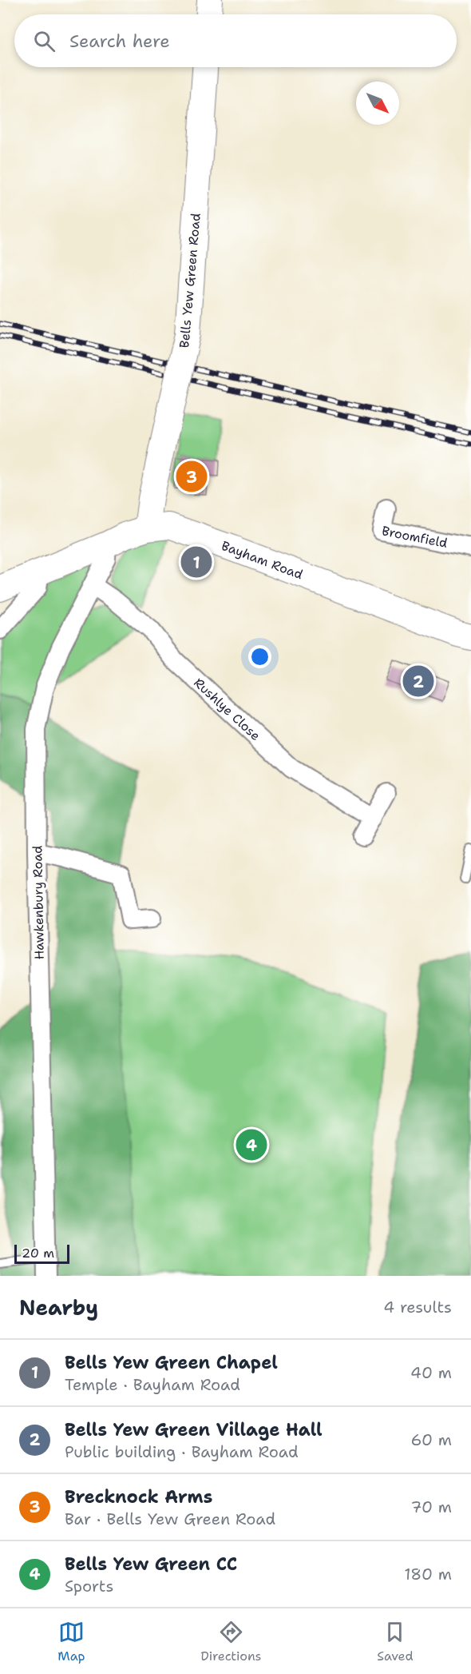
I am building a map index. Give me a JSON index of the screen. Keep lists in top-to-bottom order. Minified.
{"streets":{"main road":["Bells Yew Green Road","Bayham Road"],"street":["Broomfield","Rushlye Close","Hawkenbury Road"]},"crossings":[["Bells Yew Green Road","Bayham Road"],["Bayham Road","Hawkenbury Road"],["Rushlye Close","Hawkenbury Road"]],"scale_bar":"20 m","north":"bottom right","page":{"search":"Search here","pins":["3","1","2","4"],"scale":"20 m","heading":["Nearby","4 results"],"list":[{"mark":"1","name":"Bells Yew Green Chapel","note":"Temple · Bayham Road","value":"40 m"},{"mark":"2","name":"Bells Yew Green Village Hall","note":"Public building · Bayham Road","value":"60 m"},{"mark":"3","name":"Brecknock Arms","note":"Bar · Bells Yew Green Road","value":"70 m"},{"mark":"4","name":"Bells Yew Green CC","note":"Sports","value":"180 m"}],"nav":["Map","Directions","Saved"]}}
